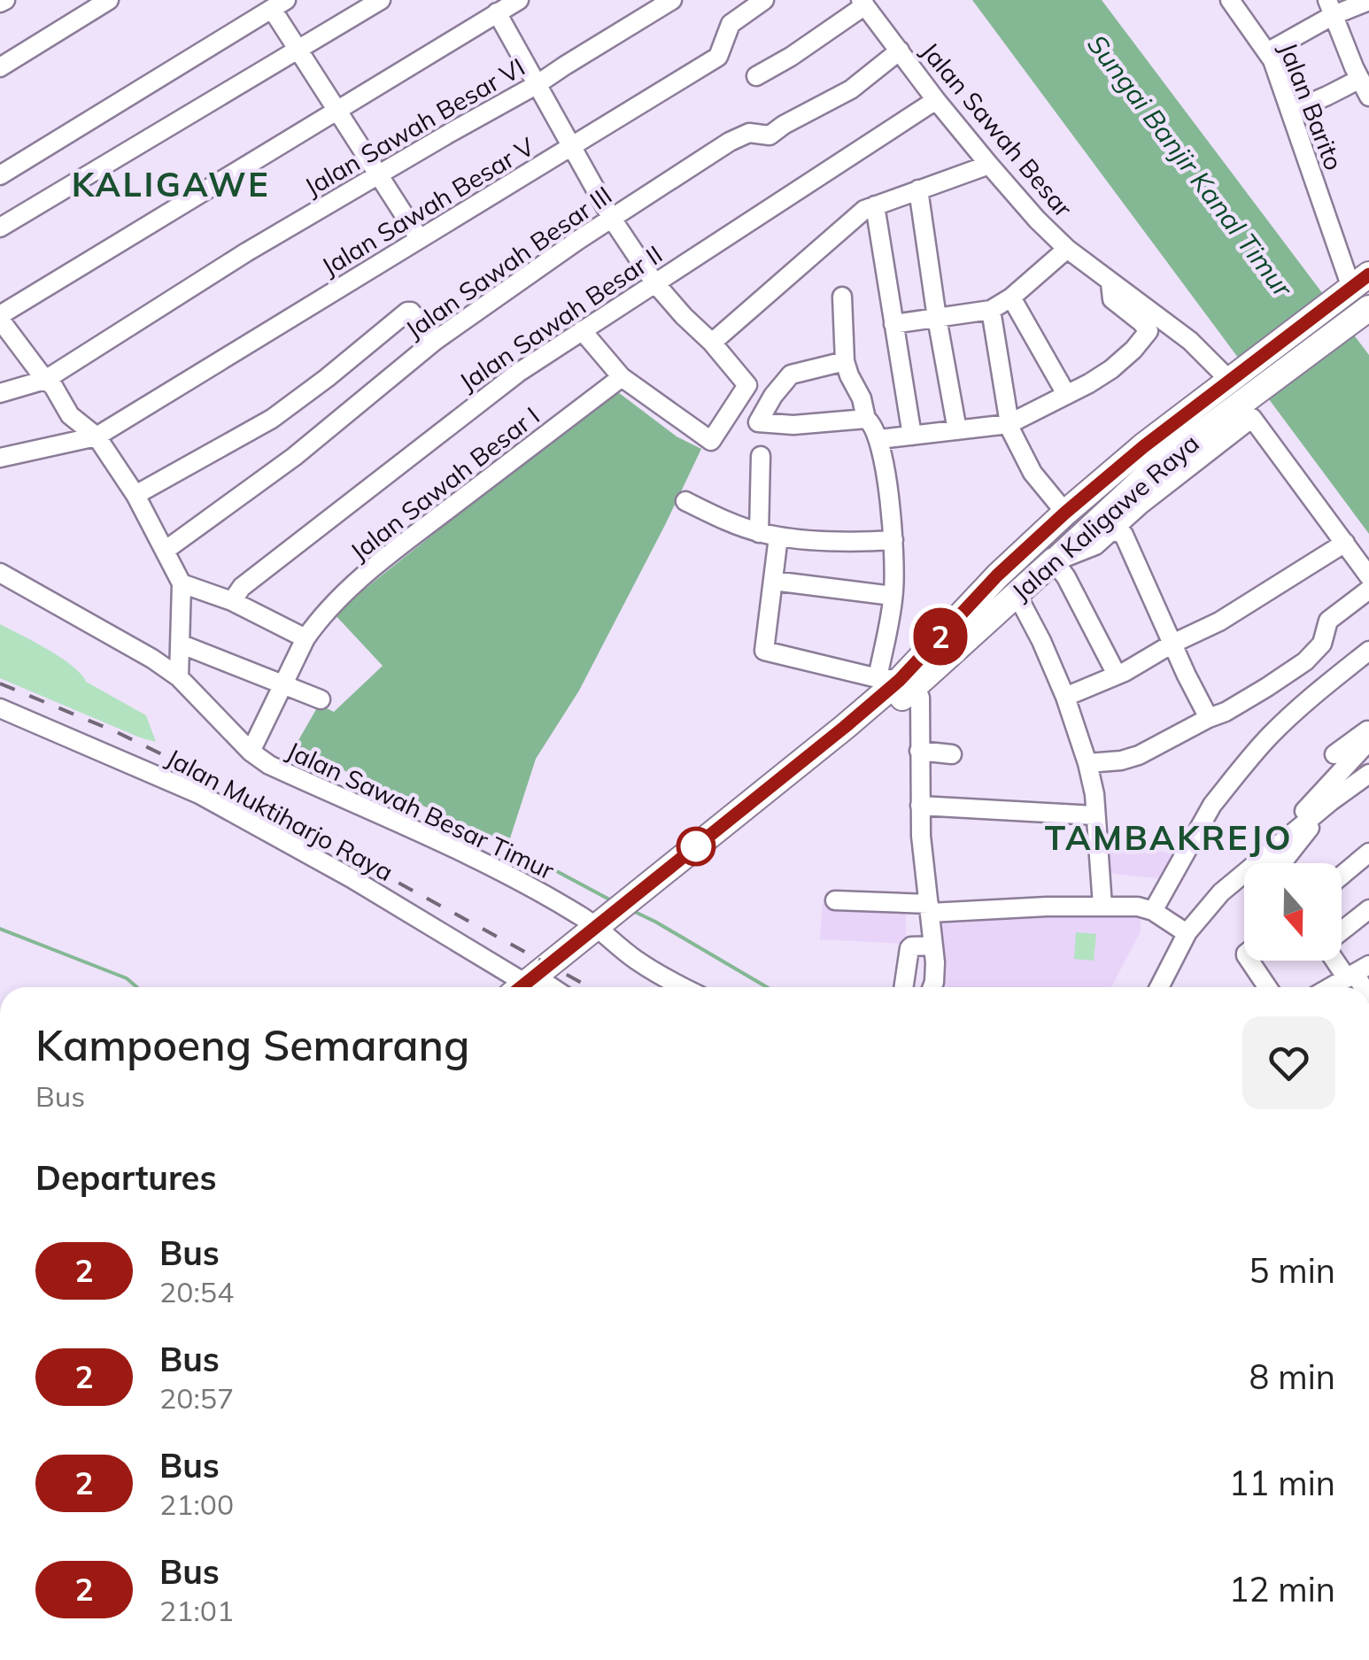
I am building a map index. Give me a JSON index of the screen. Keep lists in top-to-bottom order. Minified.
{"streets":{"highway":["Jalan Kaligawe Raya"],"street":["Jalan Barito","Jalan Sawah Besar VI","Jalan Sawah Besar","Jalan Sawah Besar V","Jalan Sawah Besar III","Jalan Sawah Besar II","Jalan Sawah Besar I","Jalan Sawah Besar Timur","Jalan Muktiharjo Raya"]},"crossings":[["Jalan Barito","Jalan Kaligawe Raya"],["Jalan Sawah Besar","Jalan Sawah Besar III"],["Jalan Sawah Besar","Jalan Sawah Besar II"],["Jalan Sawah Besar","Jalan Kaligawe Raya"],["Jalan Sawah Besar I","Jalan Sawah Besar Timur"],["Jalan Kaligawe Raya","Jalan Sawah Besar Timur"]],"districts":["KALIGAWE","TAMBAKREJO"],"water":["Sungai Banjir Kanal Timur"],"lines":["bus line 2"],"north":"bottom","page":{"on_map":"2","heading":[["Kampoeng Semarang","Bus"],"Departures"],"list":[{"mark":"2","name":"Bus","note":"20:54","value":"5 min"},{"mark":"2","name":"Bus","note":"20:57","value":"8 min"},{"mark":"2","name":"Bus","note":"21:00","value":"11 min"},{"mark":"2","name":"Bus","note":"21:01","value":"12 min"}]}}
